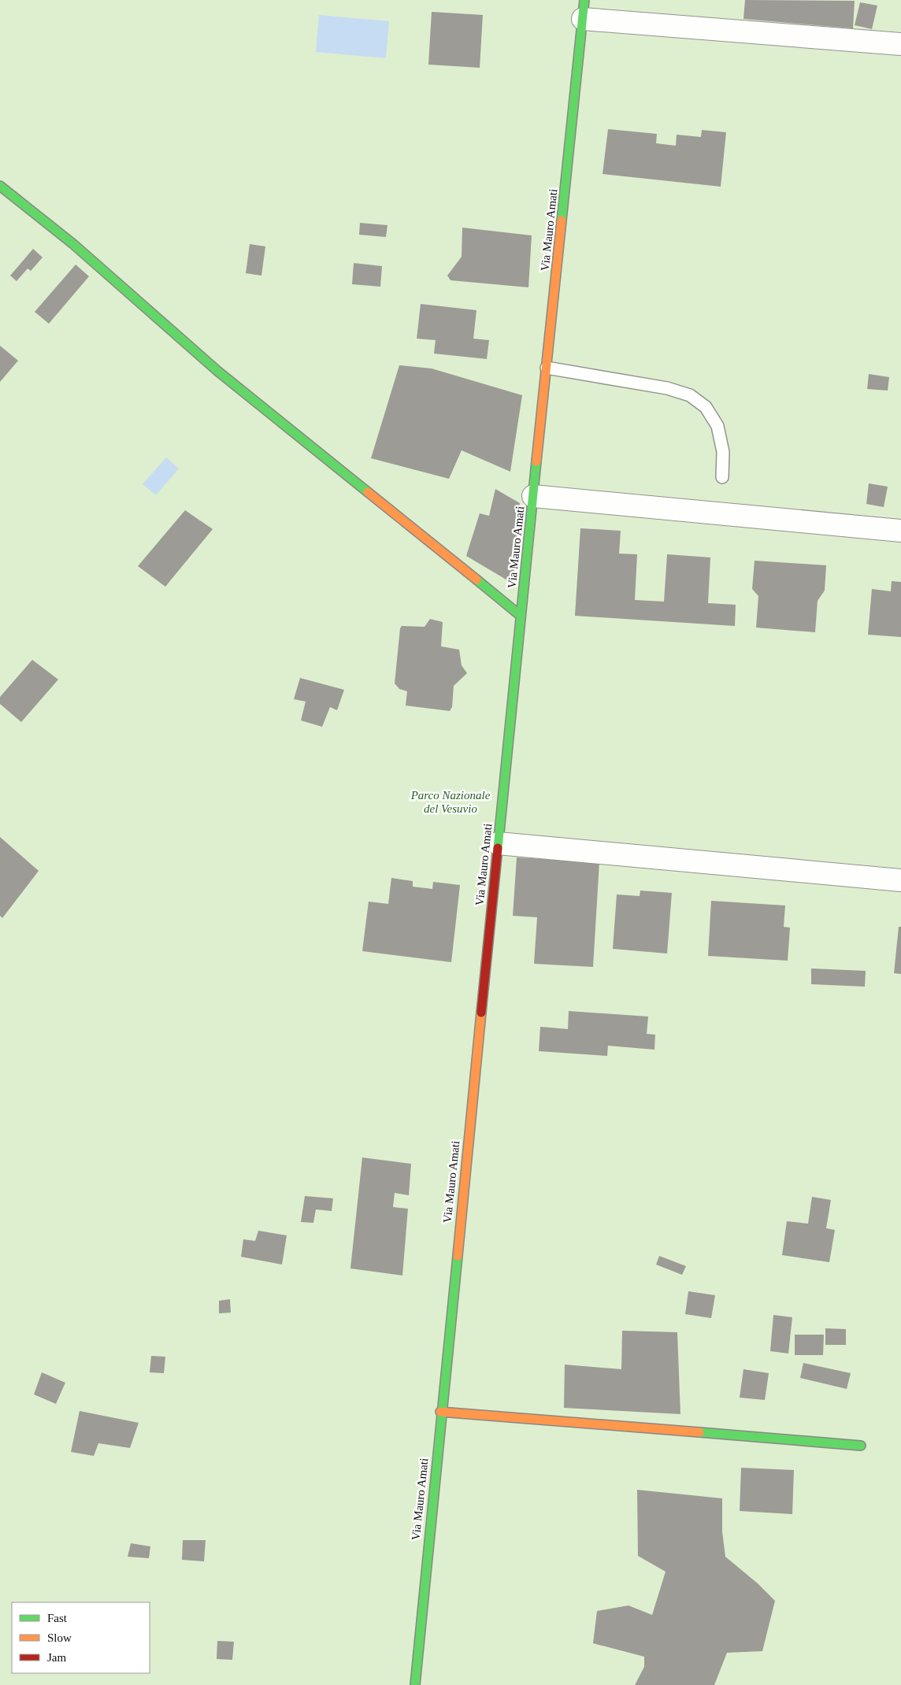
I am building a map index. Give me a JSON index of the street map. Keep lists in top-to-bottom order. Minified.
{"streets":{"street":["Via Mauro Amati"]},"parks":["Parco Nazionale del Vesuvio"],"legend":["Fast","Slow","Jam"]}
